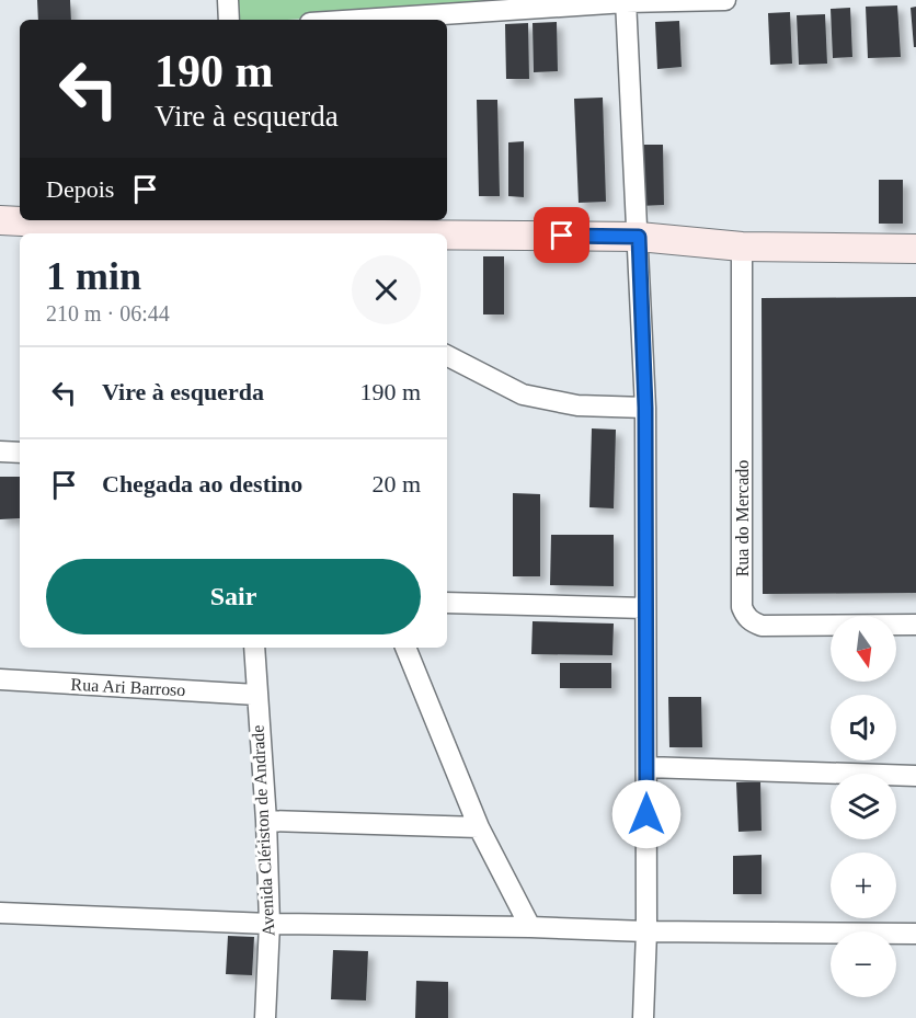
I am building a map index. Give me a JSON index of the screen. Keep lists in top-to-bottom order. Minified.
{"streets":{"street":["Rua do Mercado","Rua Ari Barroso","Avenida Clériston de Andrade"]},"crossings":[["Rua Ari Barroso","Avenida Clériston de Andrade"]],"north":"bottom","page":{"turn":["190 m","Vire à esquerda"],"then":"Depois","heading":["1 min","210 m · 06:44"],"list":[{"name":"Vire à esquerda","value":"190 m"},{"name":"Chegada ao destino","value":"20 m"}],"buttons":"Sair","map_buttons":["+","−"]}}
